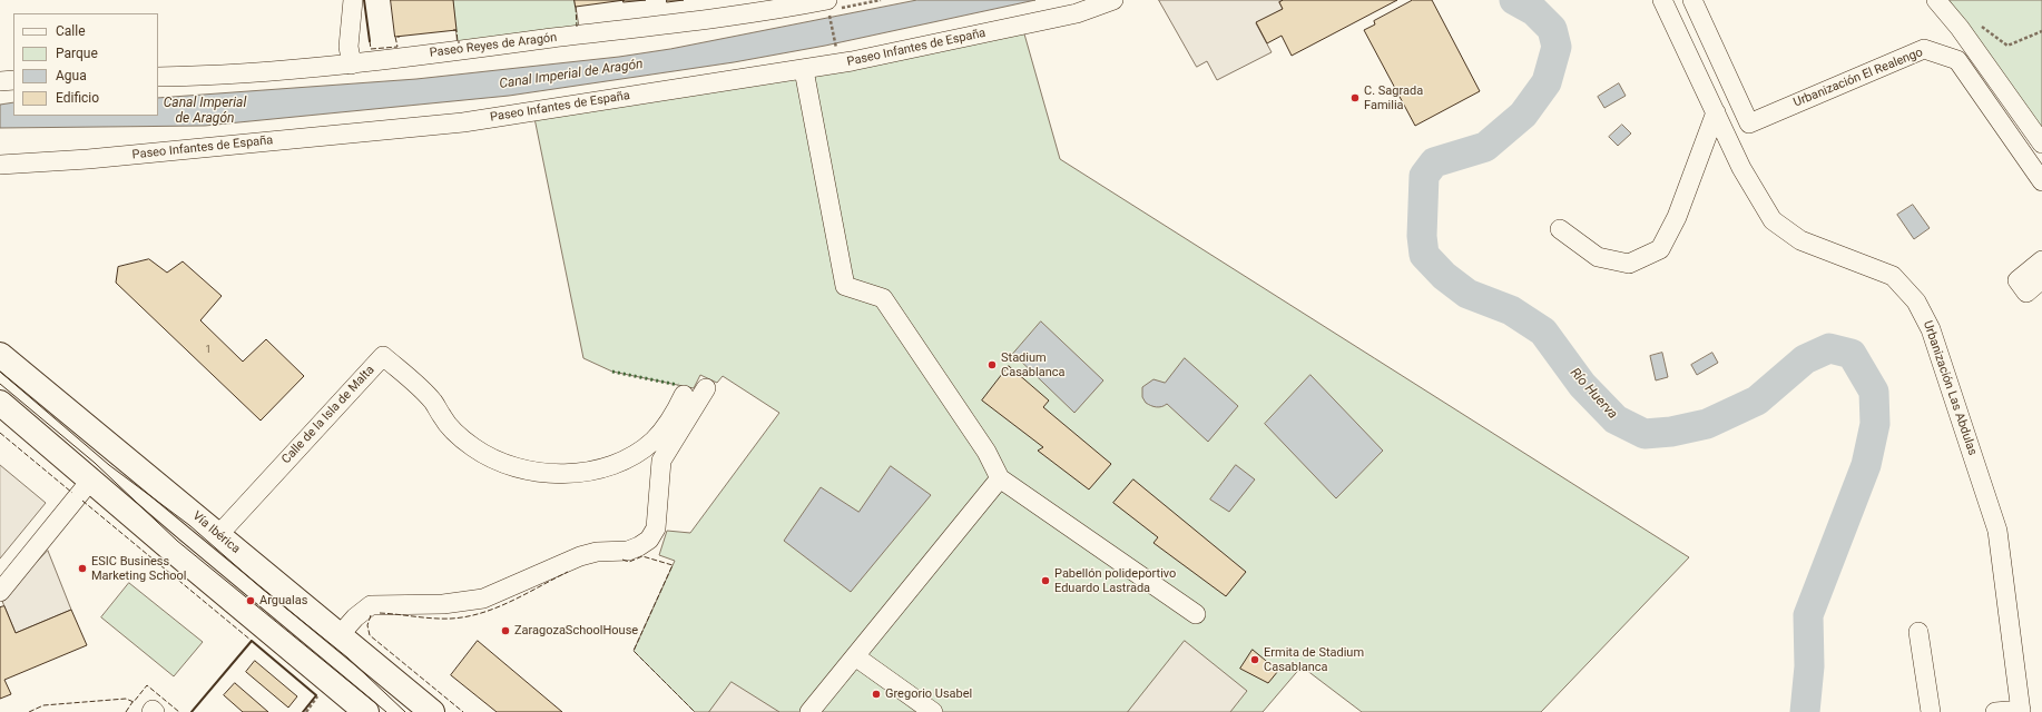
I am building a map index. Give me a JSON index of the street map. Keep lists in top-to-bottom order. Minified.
{"streets":{"highway":["Vía Ibérica"],"street":["Paseo Reyes de Aragón","Paseo Infantes de España","Urbanización El Realengo","Urbanización Las Abdulas","Calle de la Isla de Malta"]},"crossings":[["Calle de la Isla de Malta","Vía Ibérica"]],"water":["Canal Imperial de Aragón","Río Huerva"],"places":["C. Sagrada Familia","Stadium Casablanca","ESIC Business Marketing School","Pabellón polideportivo Eduardo Lastrada","Argualas","ZaragozaSchoolHouse","Ermita de Stadium Casablanca","Gregorio Usabel"],"house_numbers":["1"],"legend":["Calle","Parque","Agua","Edificio"]}
